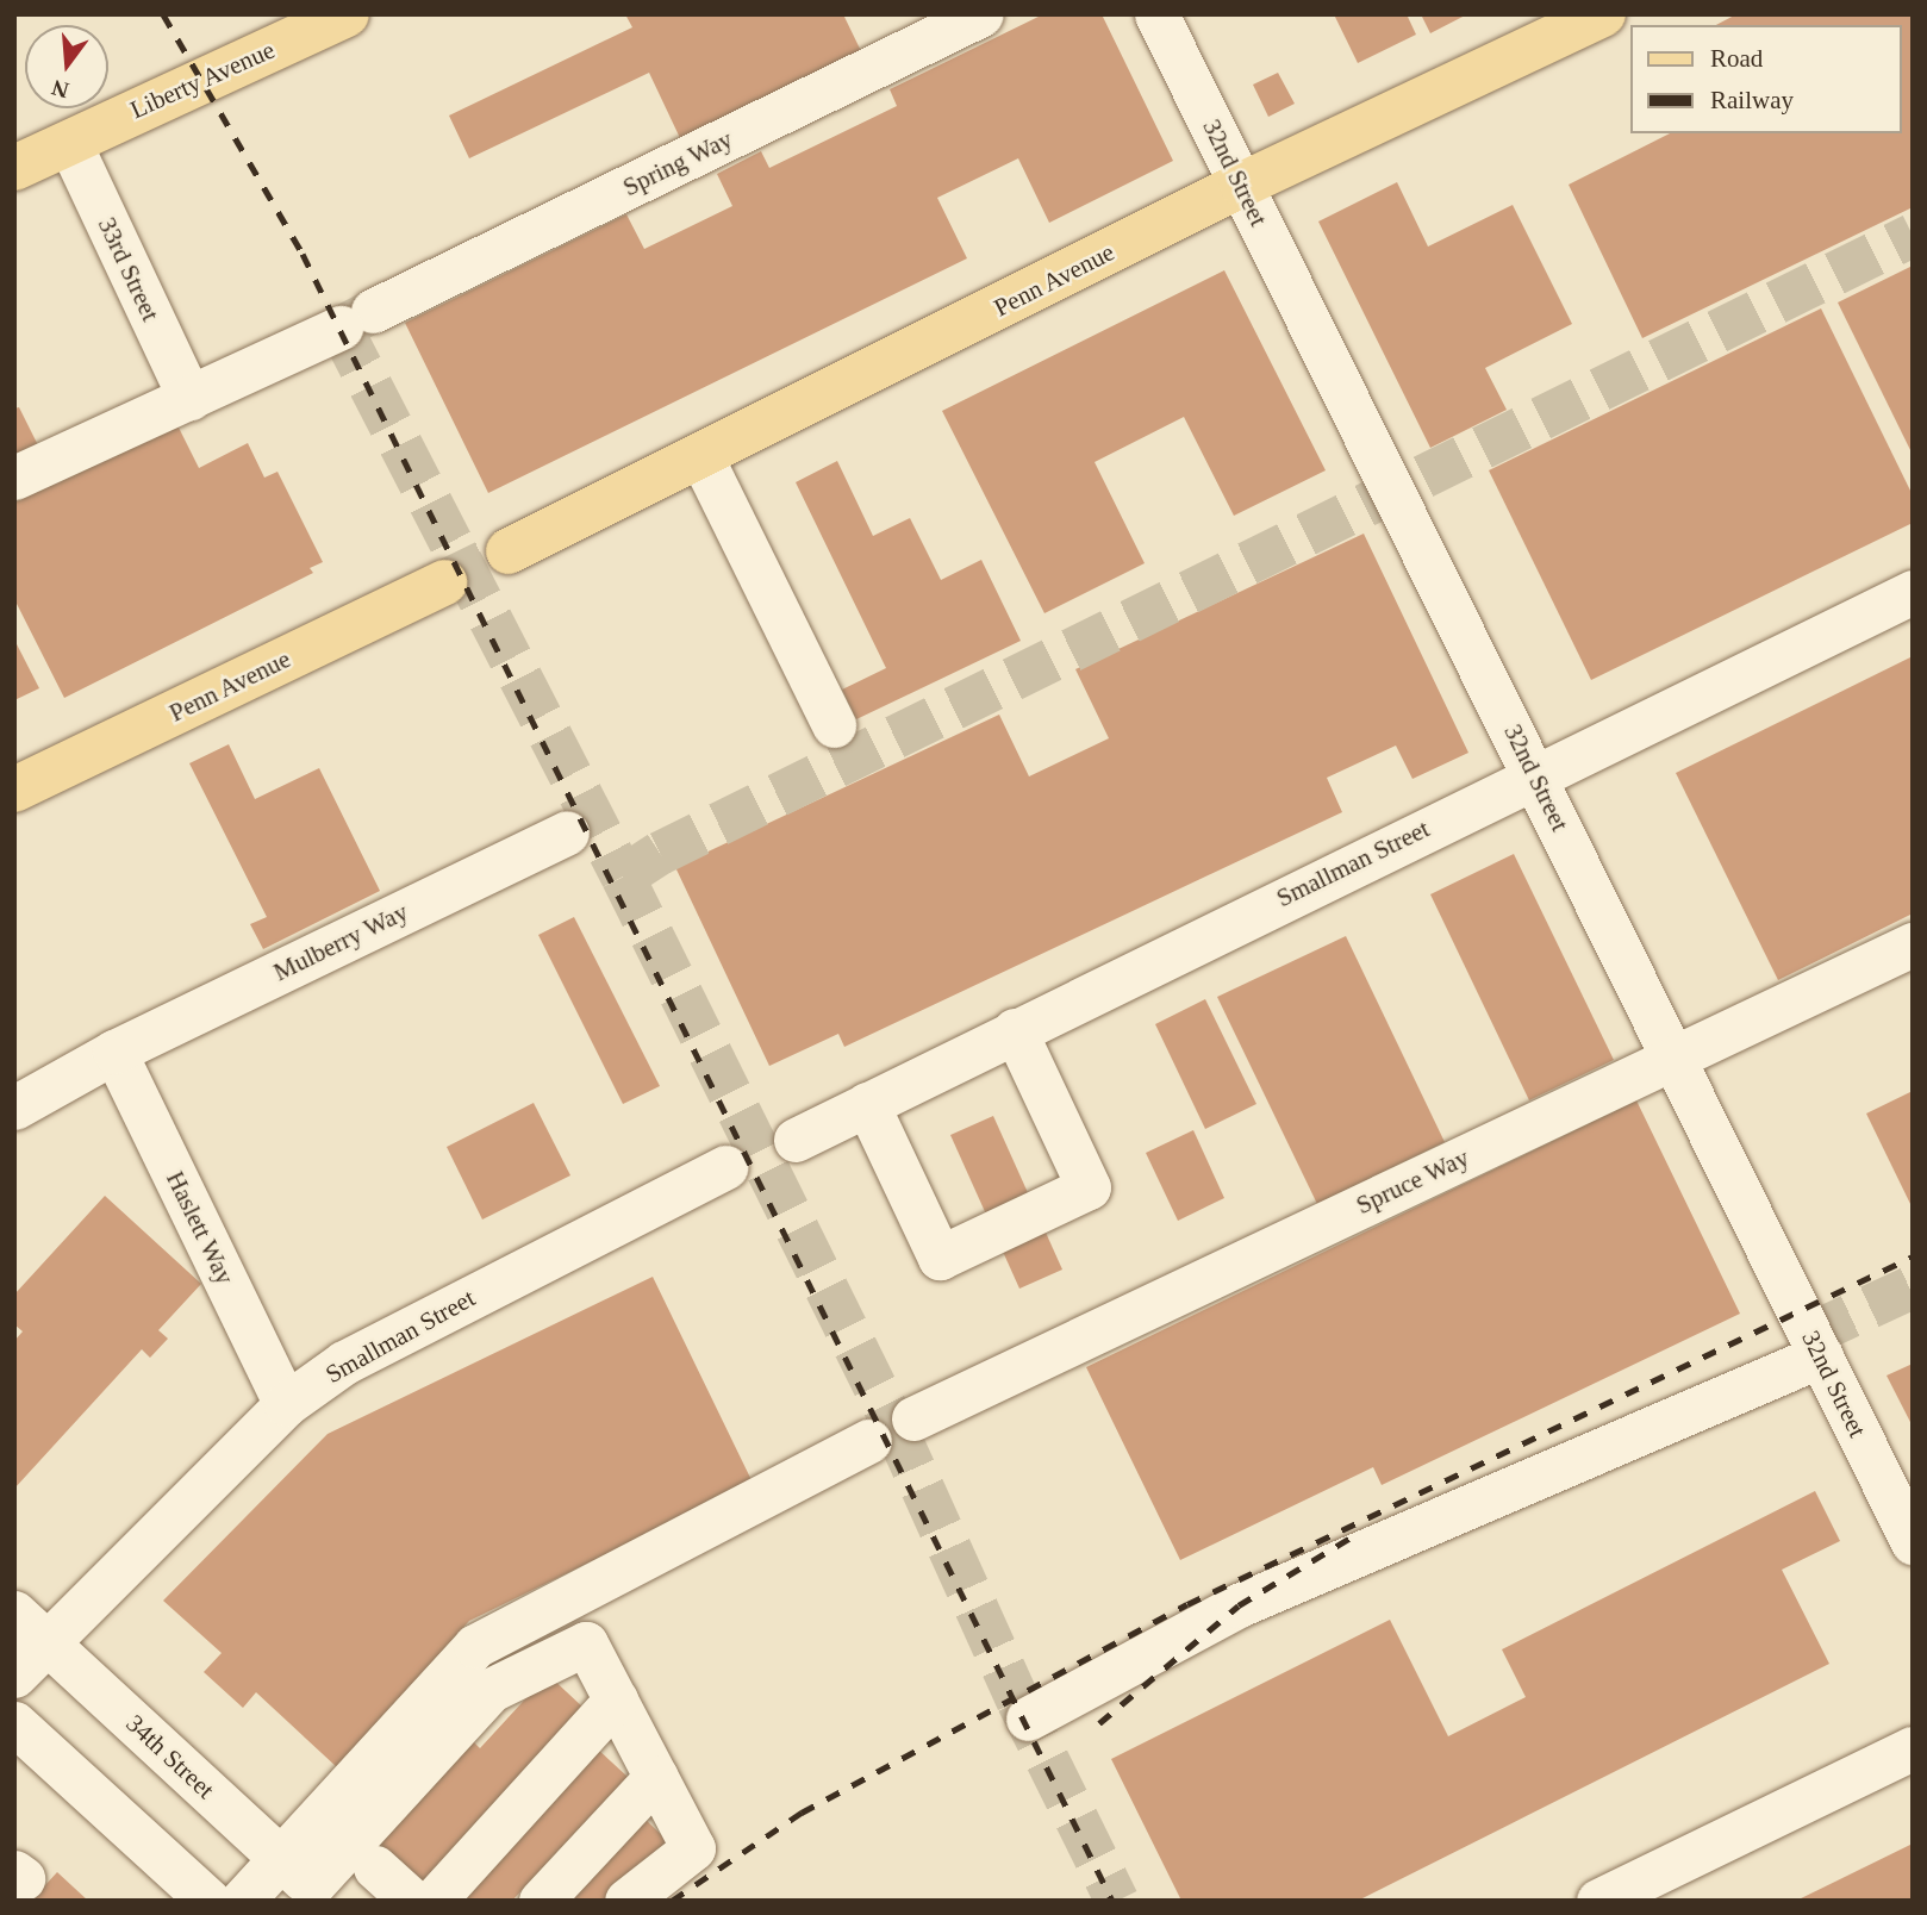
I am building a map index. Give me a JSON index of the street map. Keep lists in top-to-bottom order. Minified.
{"streets":{"main road":["Liberty Avenue","Penn Avenue"],"street":["Spring Way","32nd Street","33rd Street","Smallman Street","Mulberry Way","Spruce Way","Haslett Way","34th Street"]},"crossings":[["Liberty Avenue","33rd Street"],["Spring Way","33rd Street"],["32nd Street","Penn Avenue"],["32nd Street","Smallman Street"],["32nd Street","Spruce Way"],["Smallman Street","Haslett Way"],["Smallman Street","34th Street"],["Mulberry Way","Haslett Way"]],"legend":["Road","Railway"],"north":"bottom"}
